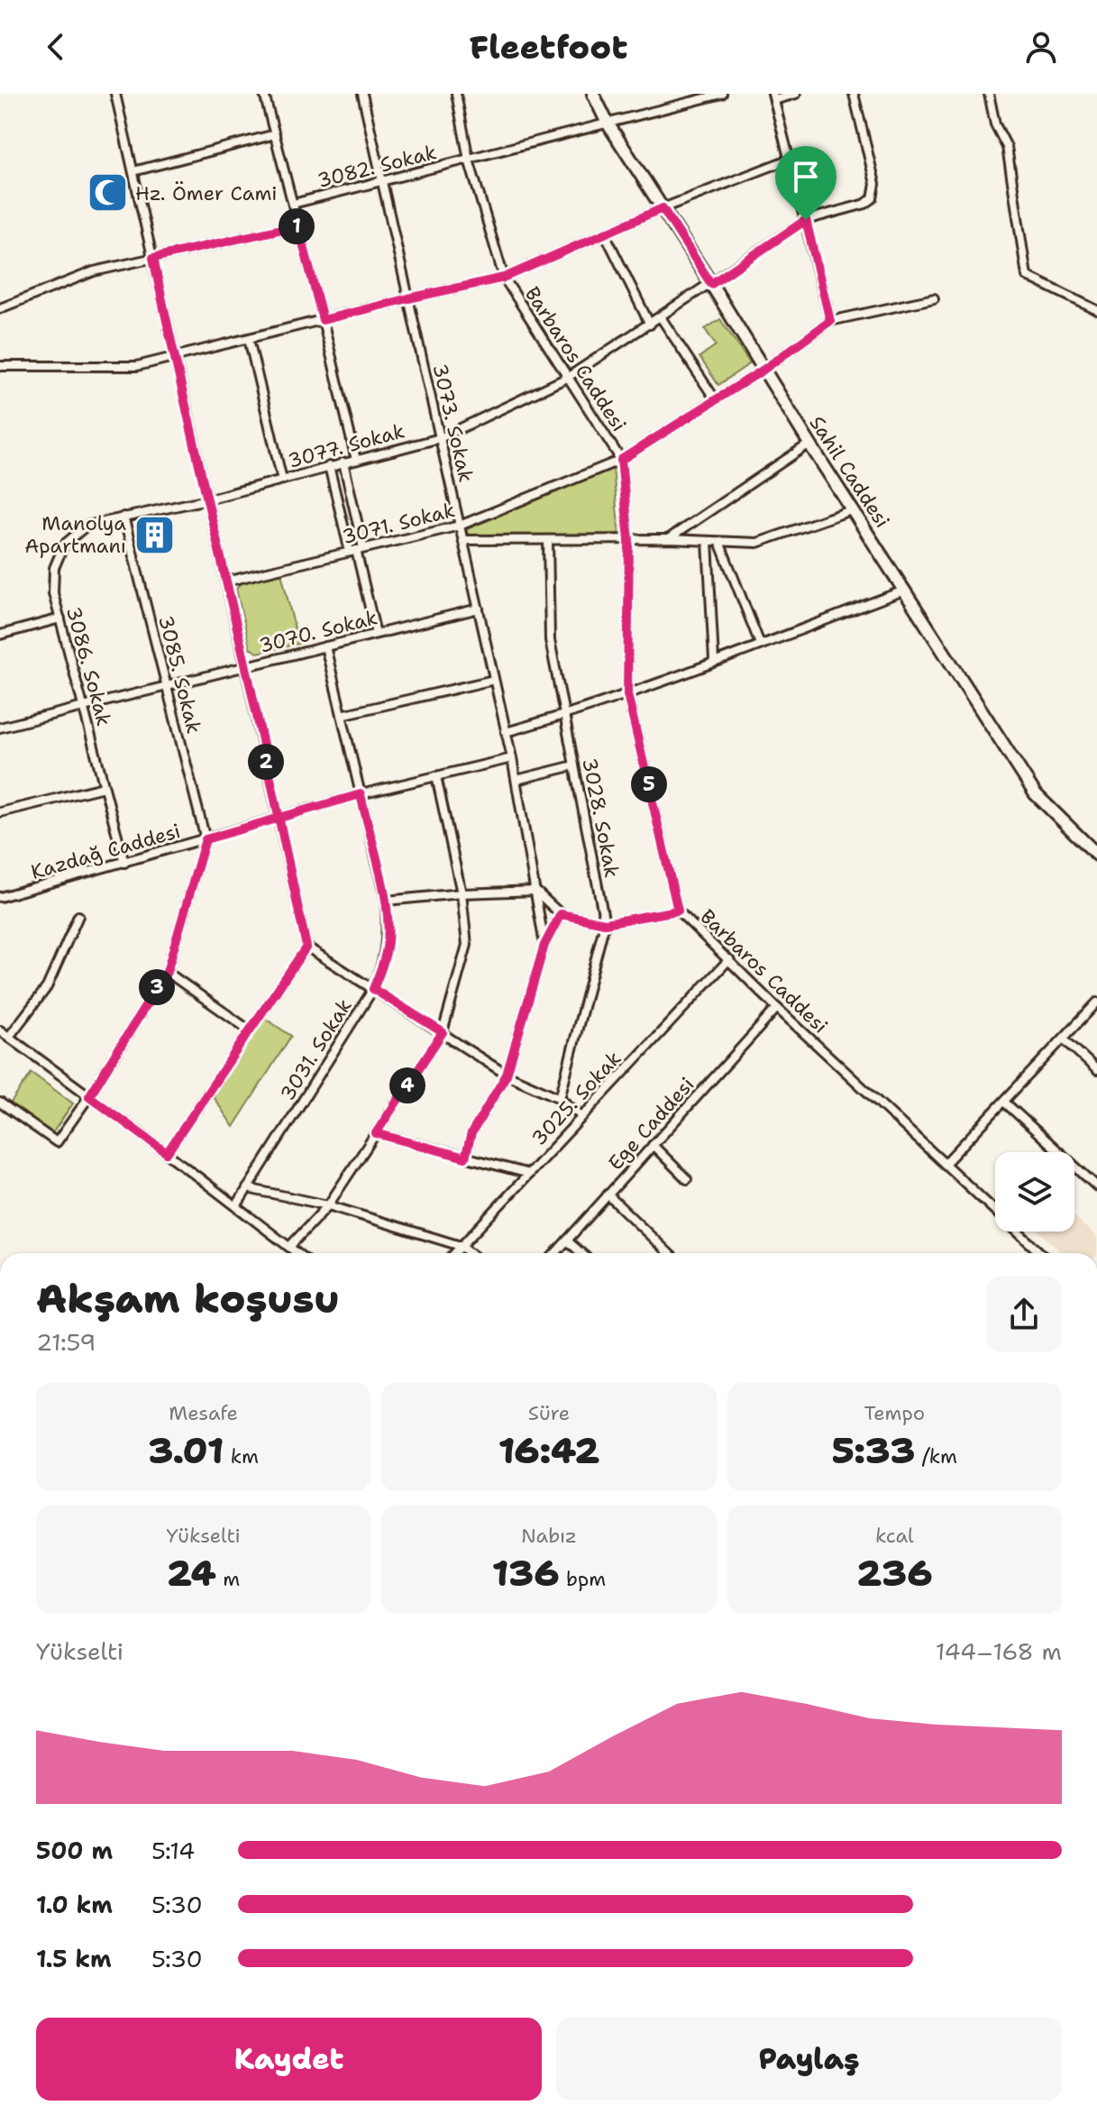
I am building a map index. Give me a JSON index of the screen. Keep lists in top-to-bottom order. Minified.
{"streets":{"street":["3082. Sokak","Barbaros Caddesi","3073. Sokak","3077. Sokak","Sahil Caddesi","3071. Sokak","3070. Sokak","3086. Sokak","3085. Sokak","3028. Sokak","Kazdağ Caddesi","3031. Sokak","3025. Sokak","Ege Caddesi"]},"crossings":[["3082. Sokak","Barbaros Caddesi"],["3082. Sokak","3073. Sokak"],["3082. Sokak","Sahil Caddesi"],["Barbaros Caddesi","3077. Sokak"],["Barbaros Caddesi","3071. Sokak"],["Barbaros Caddesi","3025. Sokak"],["Barbaros Caddesi","Ege Caddesi"],["3073. Sokak","3077. Sokak"],["3073. Sokak","3071. Sokak"],["3073. Sokak","3070. Sokak"],["3073. Sokak","Kazdağ Caddesi"],["3077. Sokak","Sahil Caddesi"],["3077. Sokak","3086. Sokak"],["3077. Sokak","3085. Sokak"],["Sahil Caddesi","3071. Sokak"],["3070. Sokak","3086. Sokak"],["3070. Sokak","3085. Sokak"],["3070. Sokak","3031. Sokak"],["3086. Sokak","3085. Sokak"],["3086. Sokak","Kazdağ Caddesi"],["3085. Sokak","Kazdağ Caddesi"],["Kazdağ Caddesi","3031. Sokak"]],"places":{"mosque":["Hz. Ömer Cami"],"building":["Manolya Apartmanı"]},"page":{"header":"Fleetfoot","pins":["1","2","5","3","4"],"heading":["Akşam koşusu","21:59"],"stats":[["Mesafe","3.01 km"],["Süre","16:42"],["Tempo","5:33 /km"],["Yükselti","24 m"],["Nabız","136 bpm"],["kcal","236"]],"chart":["Yükselti","144–168 m"],"list":[{"name":"500 m","note":"5:14"},{"name":"1.0 km","note":"5:30"},{"name":"1.5 km","note":"5:30"}],"buttons":["Kaydet","Paylaş"]}}
